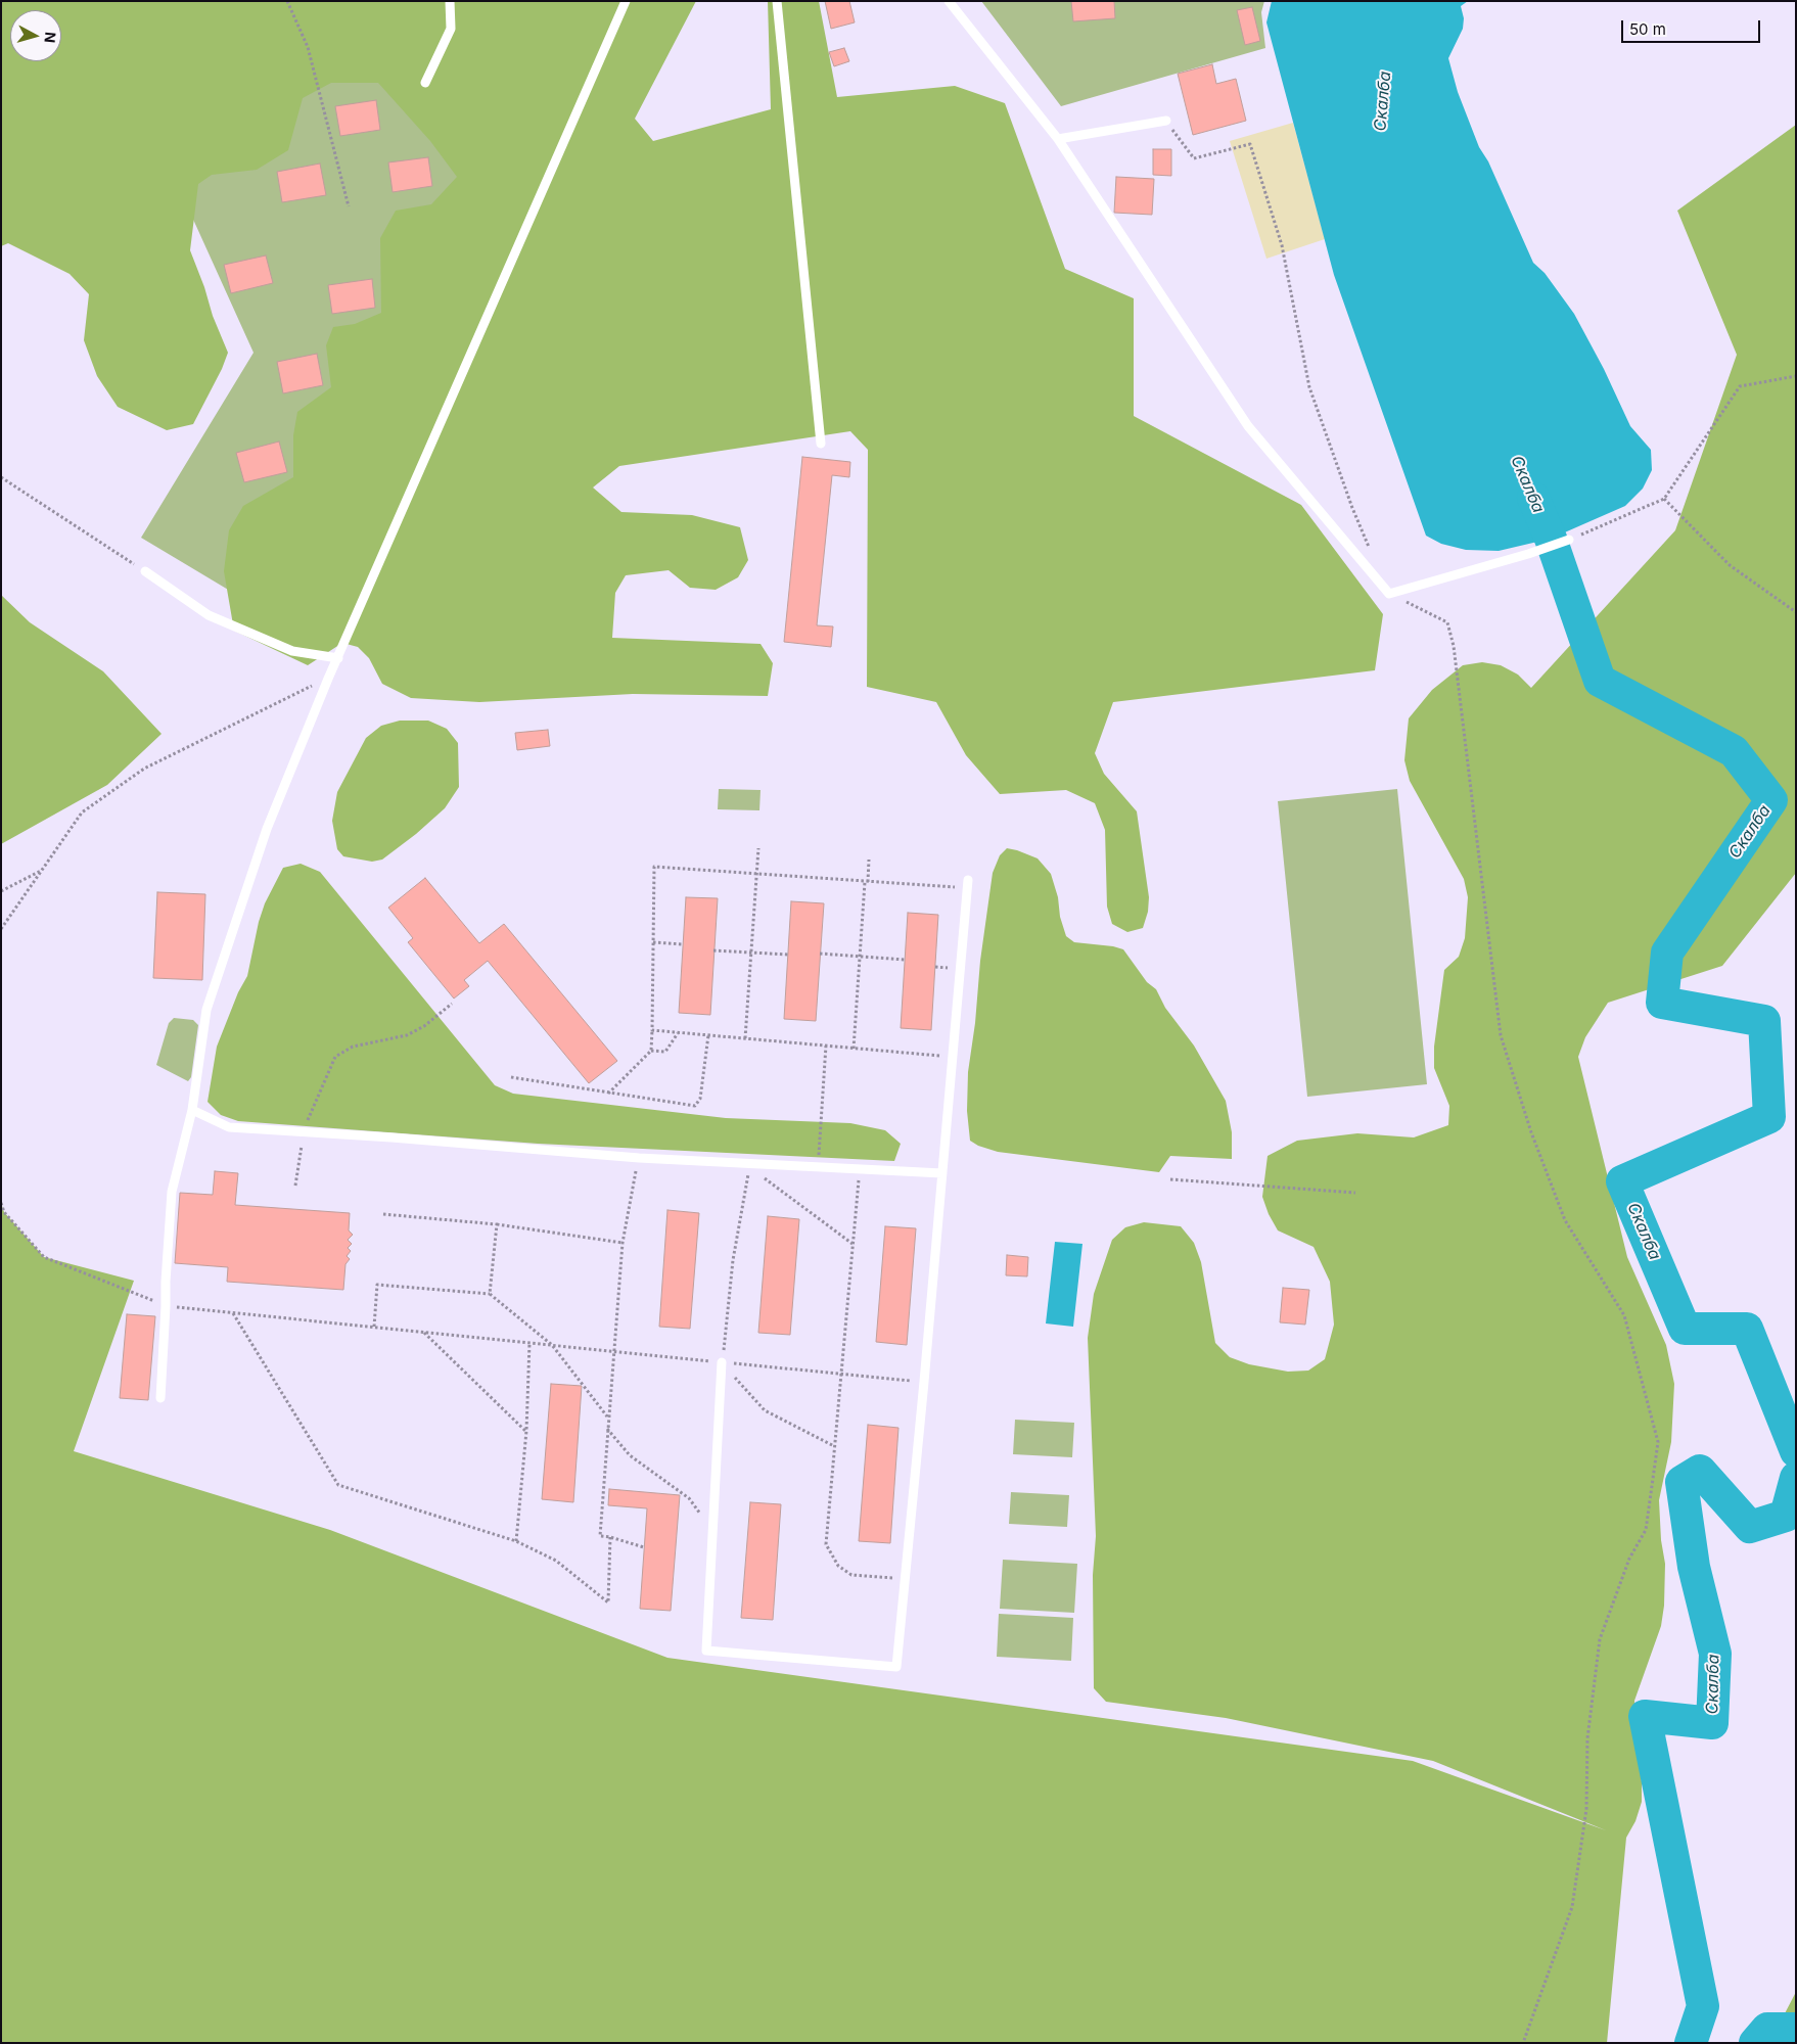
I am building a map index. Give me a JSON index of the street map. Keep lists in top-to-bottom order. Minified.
{"water":["Скалба"],"scale_bar":"50 m","north":"right"}
